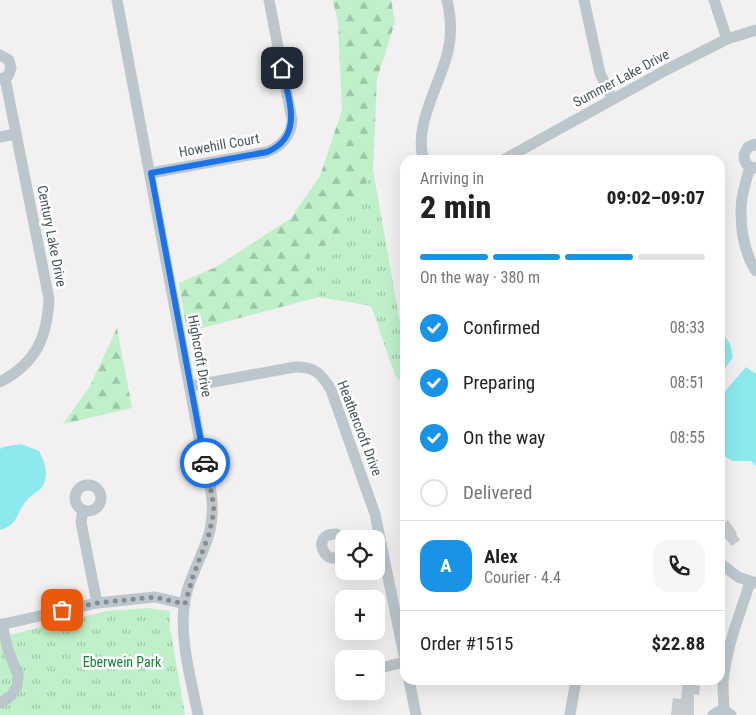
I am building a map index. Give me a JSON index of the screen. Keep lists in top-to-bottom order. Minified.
{"streets":{"street":["Summer Lake Drive","Howehill Court","Century Lake Drive","Highcroft Drive","Heathercroft Drive"]},"crossings":[["Howehill Court","Highcroft Drive"],["Highcroft Drive","Heathercroft Drive"]],"parks":["Eberwein Park"],"page":{"heading":["2 min","Arriving in","09:02–09:07"],"panel":["Alex","Courier · 4.4","Order #1515","$22.88"],"bar":"On the way · 380 m","list":[["Confirmed","08:33"],["Preparing","08:51"],["On the way","08:55"],"Delivered"],"map_buttons":["+","−"],"round":"A"}}
